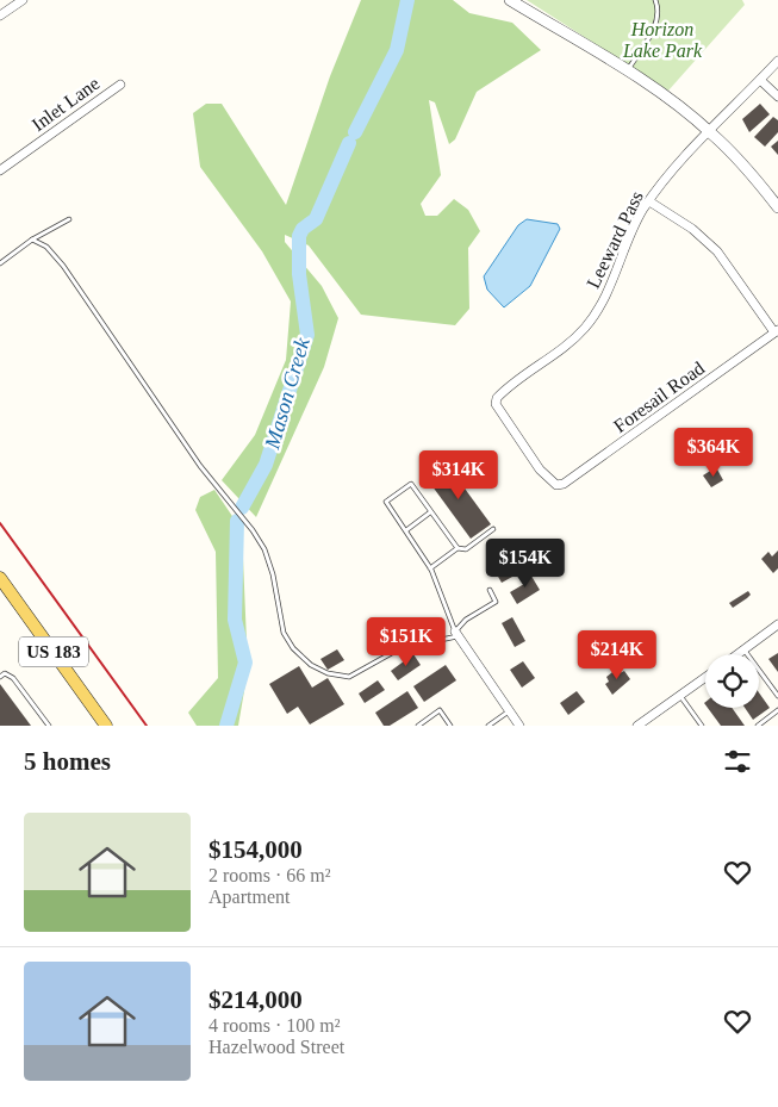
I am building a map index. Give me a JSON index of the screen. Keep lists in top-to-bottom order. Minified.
{"streets":{"main road":["US 183"],"street":["Inlet Lane","Leeward Pass","Foresail Road"]},"crossings":[["Leeward Pass","Foresail Road"]],"water":["Mason Creek"],"parks":["Horizon Lake Park"],"page":{"price":["$364K","$314K","$154K","$151K","$214K"],"heading":"5 homes","list":[{"name":"$154,000","note":"2 rooms · 66 m² · Apartment"},{"name":"$214,000","note":"4 rooms · 100 m² · Hazelwood Street"}]}}
